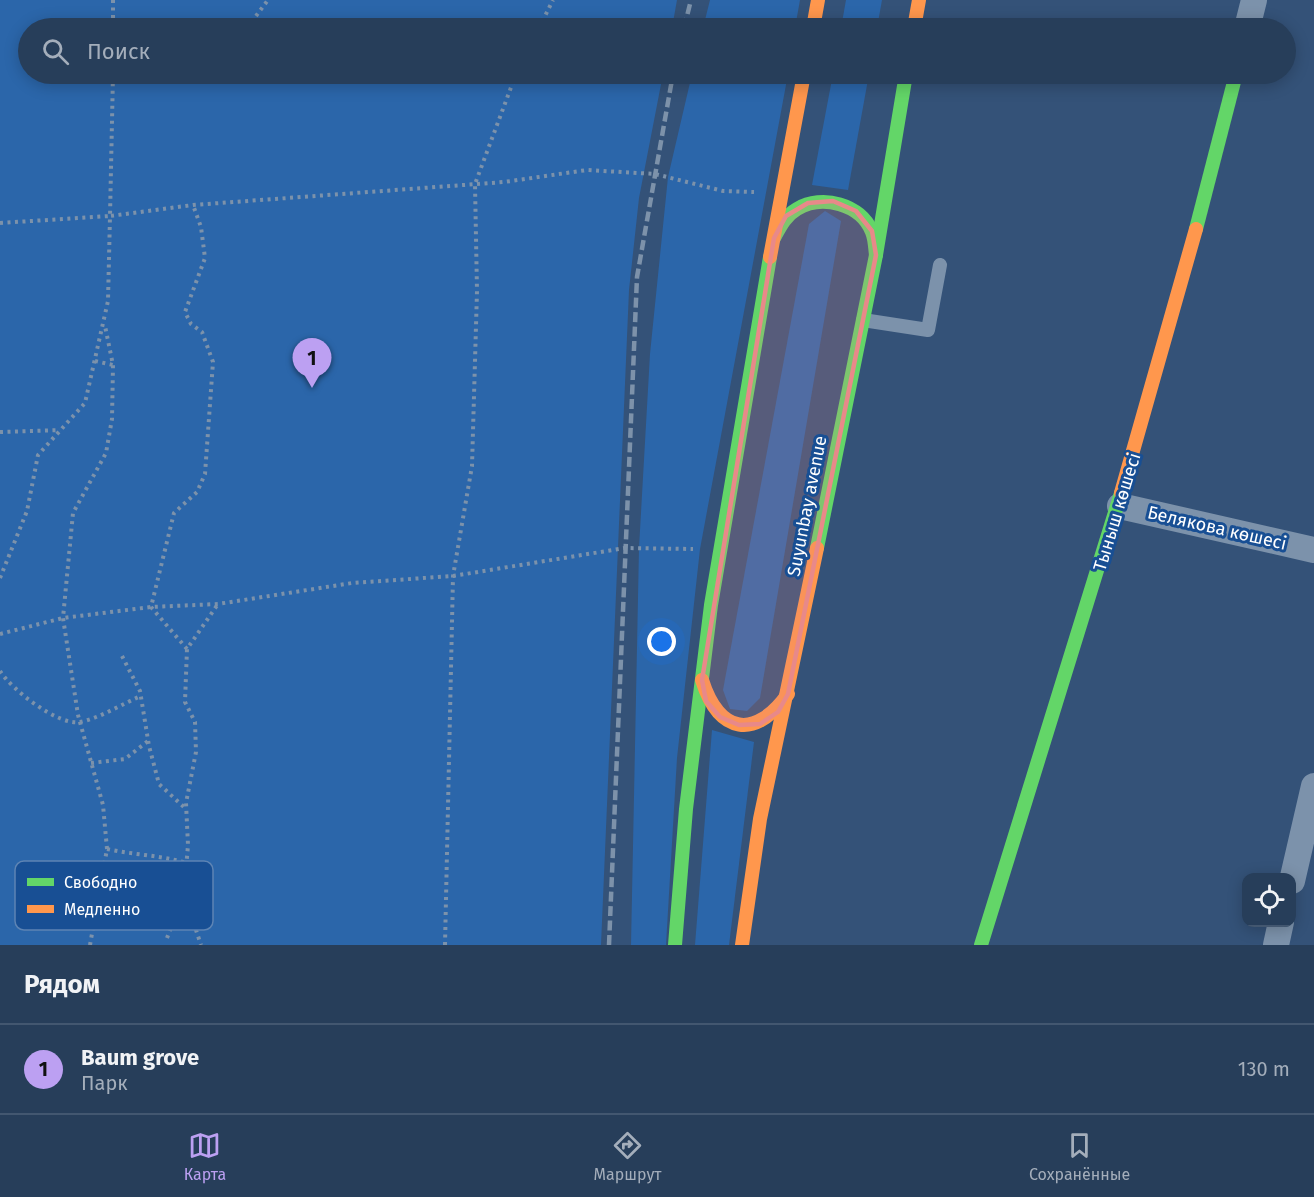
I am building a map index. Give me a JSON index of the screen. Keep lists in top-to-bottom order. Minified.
{"streets":{"main road":["Suyunbay avenue","Тыныш көшесі"],"street":["Белякова көшесі"]},"crossings":[["Тыныш көшесі","Белякова көшесі"]],"legend":["Свободно","Медленно"],"page":{"search":"Поиск","pins":"1","heading":"Рядом","list":[{"mark":"1","name":"Baum grove","note":"Парк","value":"130 m"}],"nav":["Карта","Маршрут","Сохранённые"]}}
